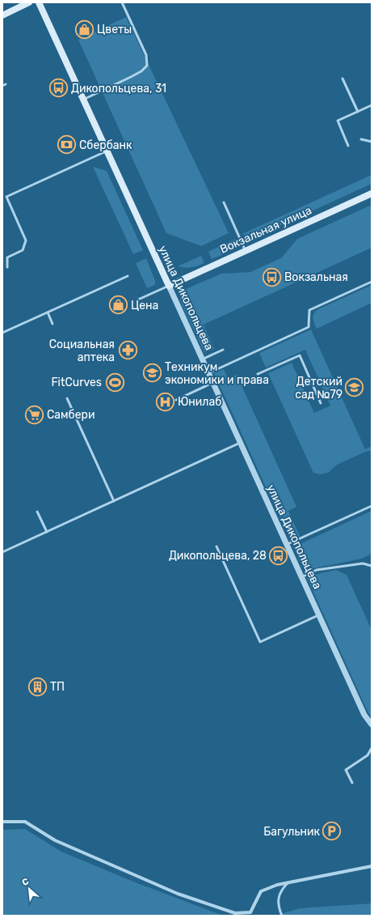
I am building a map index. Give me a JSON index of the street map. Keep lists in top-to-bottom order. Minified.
{"streets":{"main road":["Вокзальная улица","улица Дикопольцева"]},"crossings":[["Вокзальная улица","улица Дикопольцева"]],"places":{"shop":["Цветы","Цена"],"bus stop":["Дикопольцева, 31","Вокзальная","Дикопольцева, 28"],"bank":["Сбербанк"],"pharmacy":["Социальная аптека"],"school or university":["Техникум экономики и права","Детский сад №79"],"sports":["FitCurves"],"hospital":["Юнилаб"],"supermarket":["Самбери"],"building":["ТП"],"parking":["Багульник"]},"north":"top left"}
